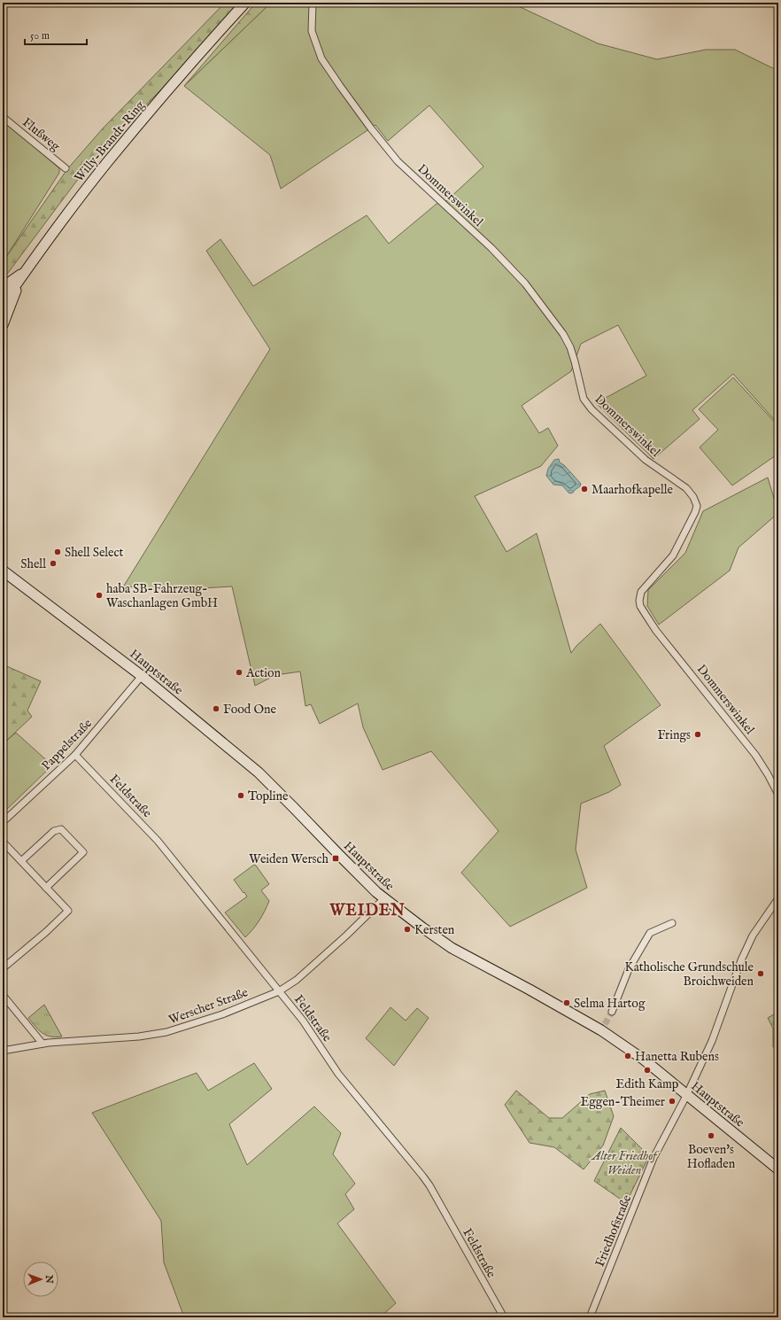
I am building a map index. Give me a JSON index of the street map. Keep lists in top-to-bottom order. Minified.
{"streets":{"main road":["Willy-Brandt-Ring","Hauptstraße"],"street":["Flußweg","Dommerswinkel","Pappelstraße","Feldstraße","Werscher Straße","Friedhofstraße"]},"crossings":[["Hauptstraße","Pappelstraße"],["Hauptstraße","Werscher Straße"],["Hauptstraße","Friedhofstraße"],["Pappelstraße","Feldstraße"],["Feldstraße","Werscher Straße"]],"districts":["WEIDEN"],"parks":["Alter Friedhof Weiden"],"places":{"other":["Maarhofkapelle","Shell Select","Shell","haba SB-Fahrzeug- Waschanlagen GmbH","Action","Food One","Frings","Topline","Kersten","Katholische Grundschule Broichweiden","Selma Hartog","Hanetta Rubens","Edith Kamp","Eggen-Theimer","Boeven's Hofladen"],"transit":["Weiden Wersch"]},"scale_bar":"50 m","north":"right"}
